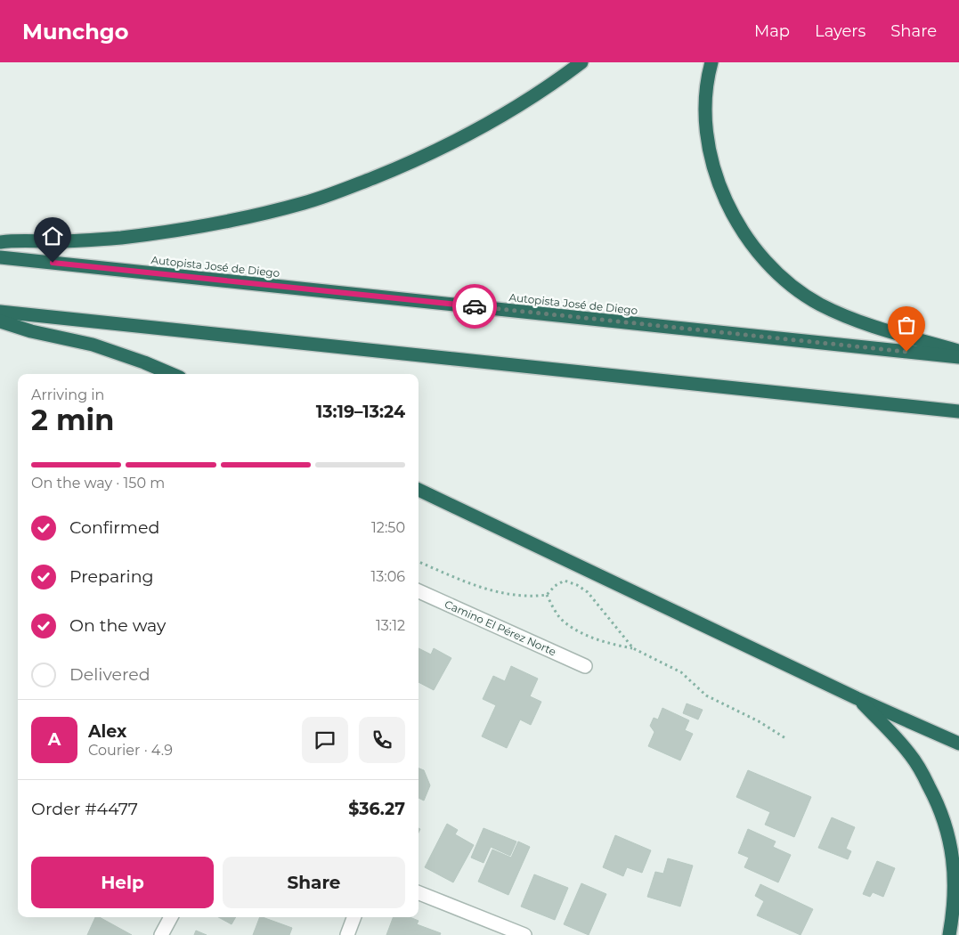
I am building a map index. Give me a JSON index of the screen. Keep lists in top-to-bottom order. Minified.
{"streets":{"highway":["Autopista José de Diego"],"street":["Camino El Pérez Norte"]},"page":{"header":"Munchgo","nav":["Map","Layers","Share"],"heading":["2 min","Arriving in","13:19–13:24"],"panel":["Alex","Courier · 4.9","Order #4477","$36.27"],"bar":"On the way · 150 m","list":[["Confirmed","12:50"],["Preparing","13:06"],["On the way","13:12"],"Delivered"],"round":"A","buttons":["Help","Share"]}}
